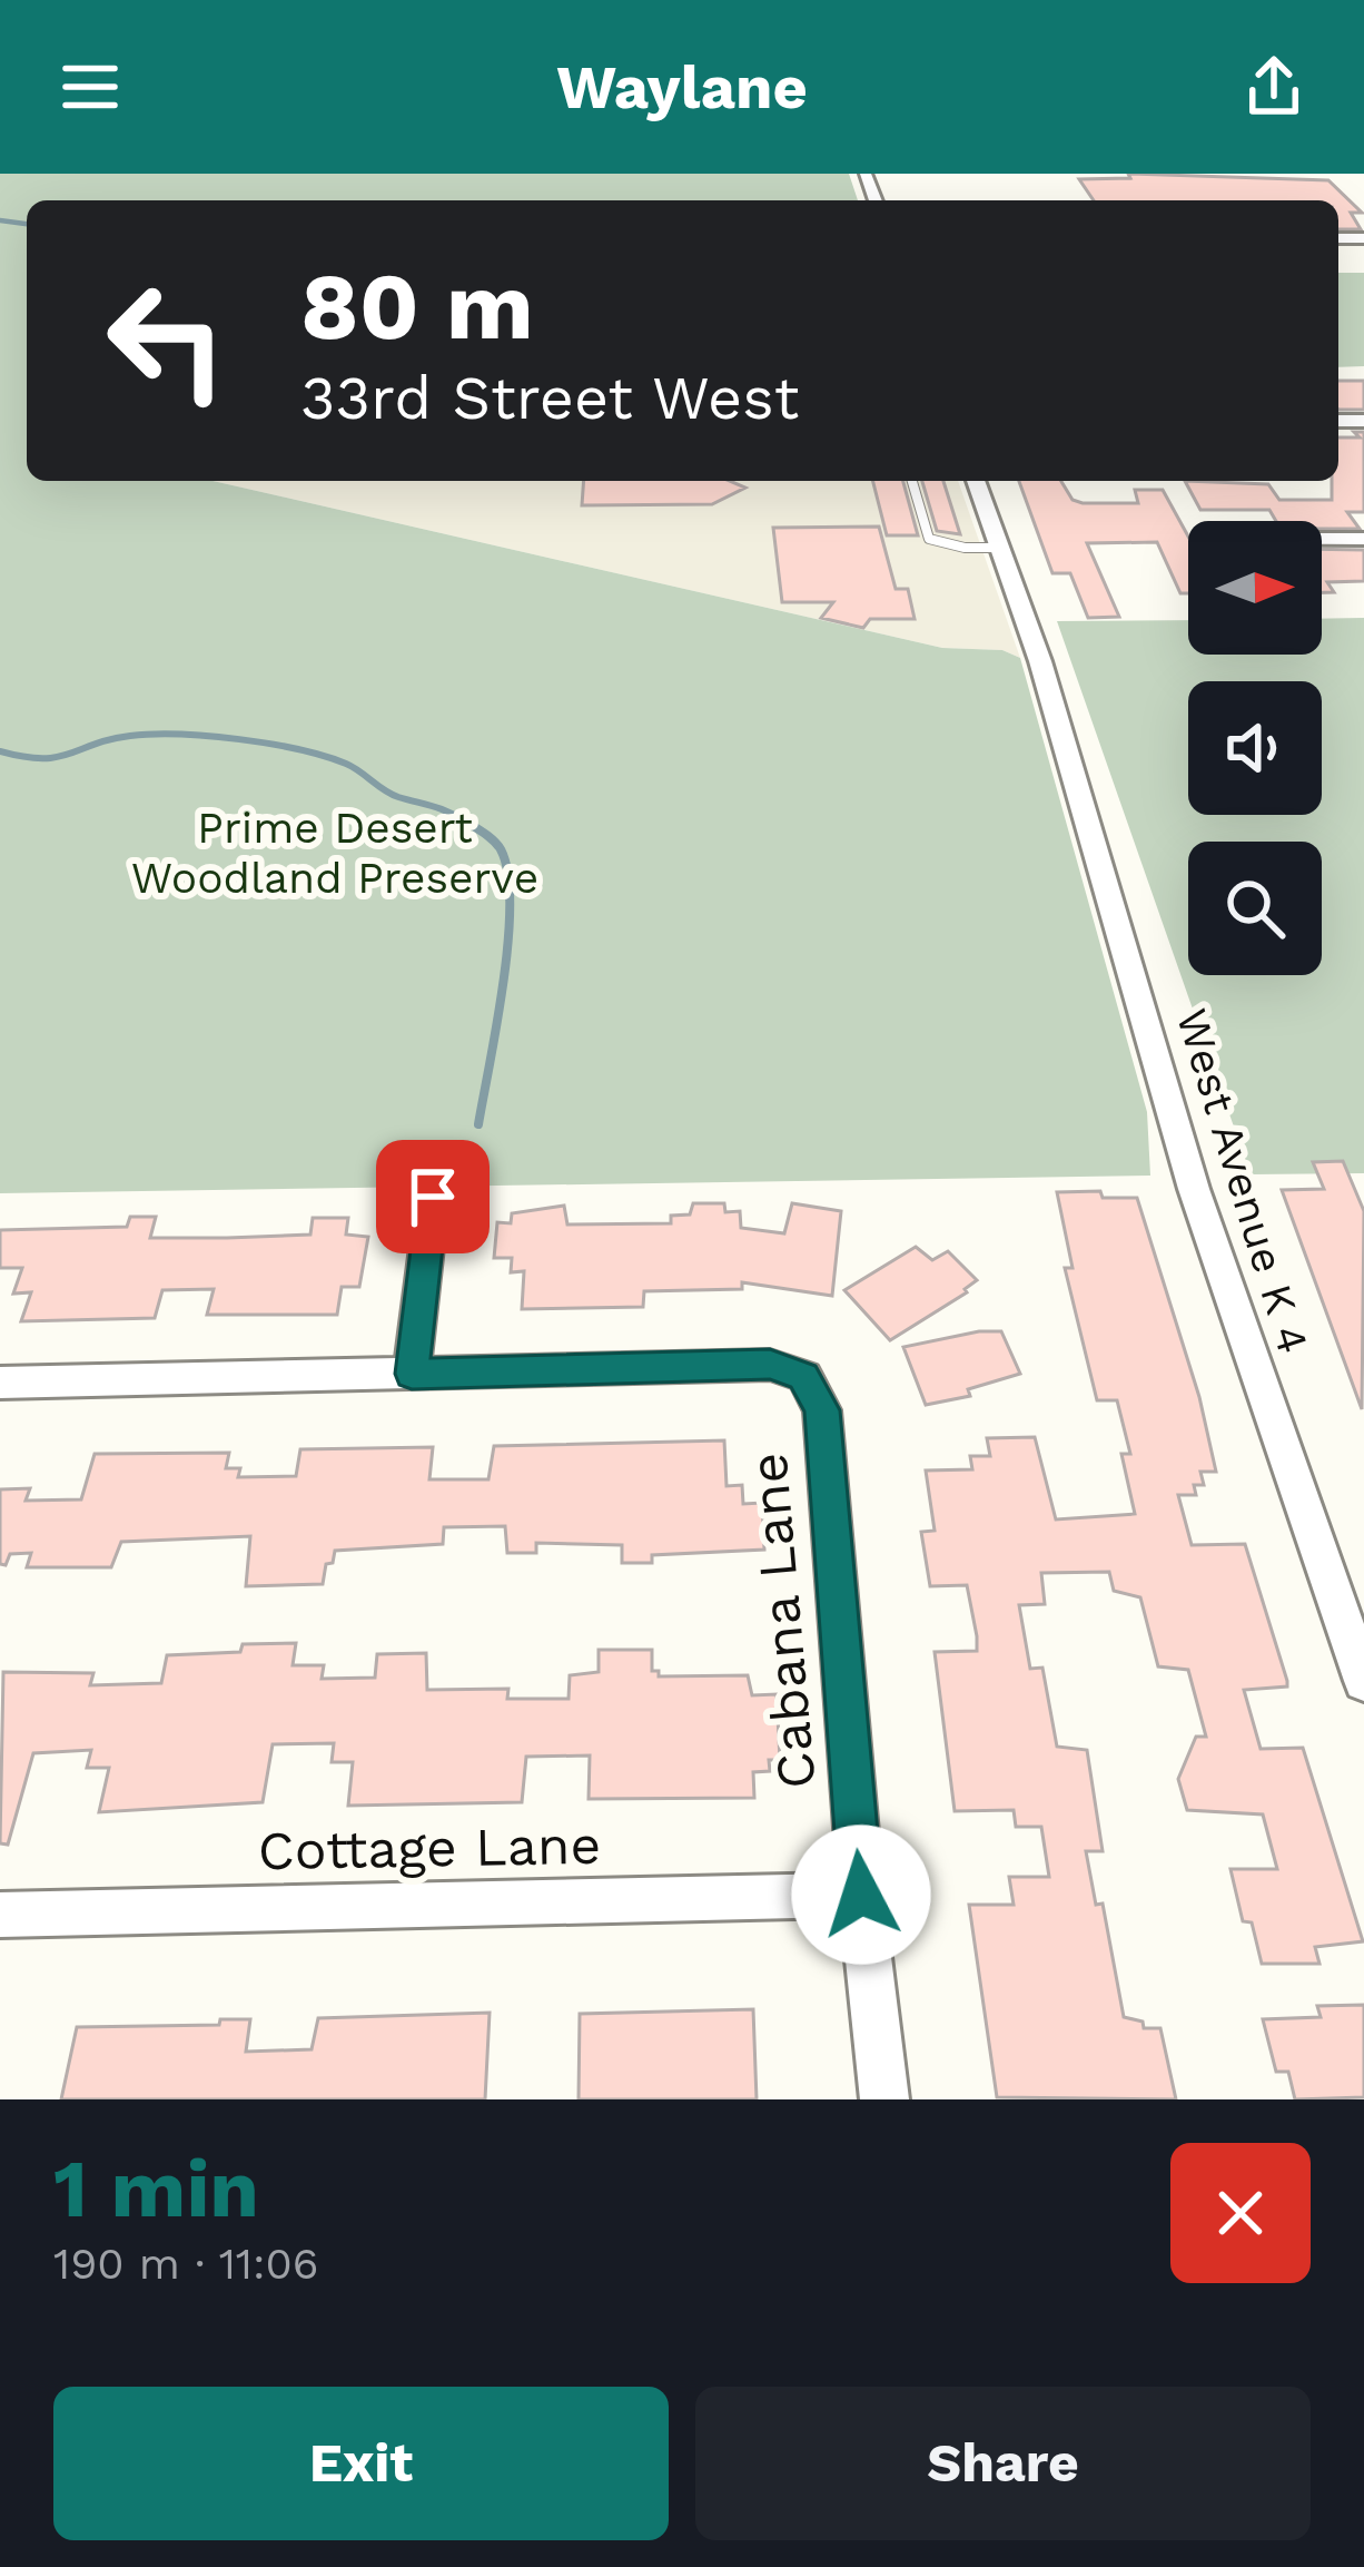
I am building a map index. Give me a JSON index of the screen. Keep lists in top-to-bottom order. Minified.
{"streets":{"street":["West Avenue K 4","Cabana Lane","Cottage Lane"]},"crossings":[["Cabana Lane","Cottage Lane"]],"parks":["Prime Desert Woodland Preserve"],"north":"right","page":{"header":"Waylane","turn":["80 m","33rd Street West"],"heading":["1 min","190 m · 11:06"],"buttons":["Exit","Share"]}}
